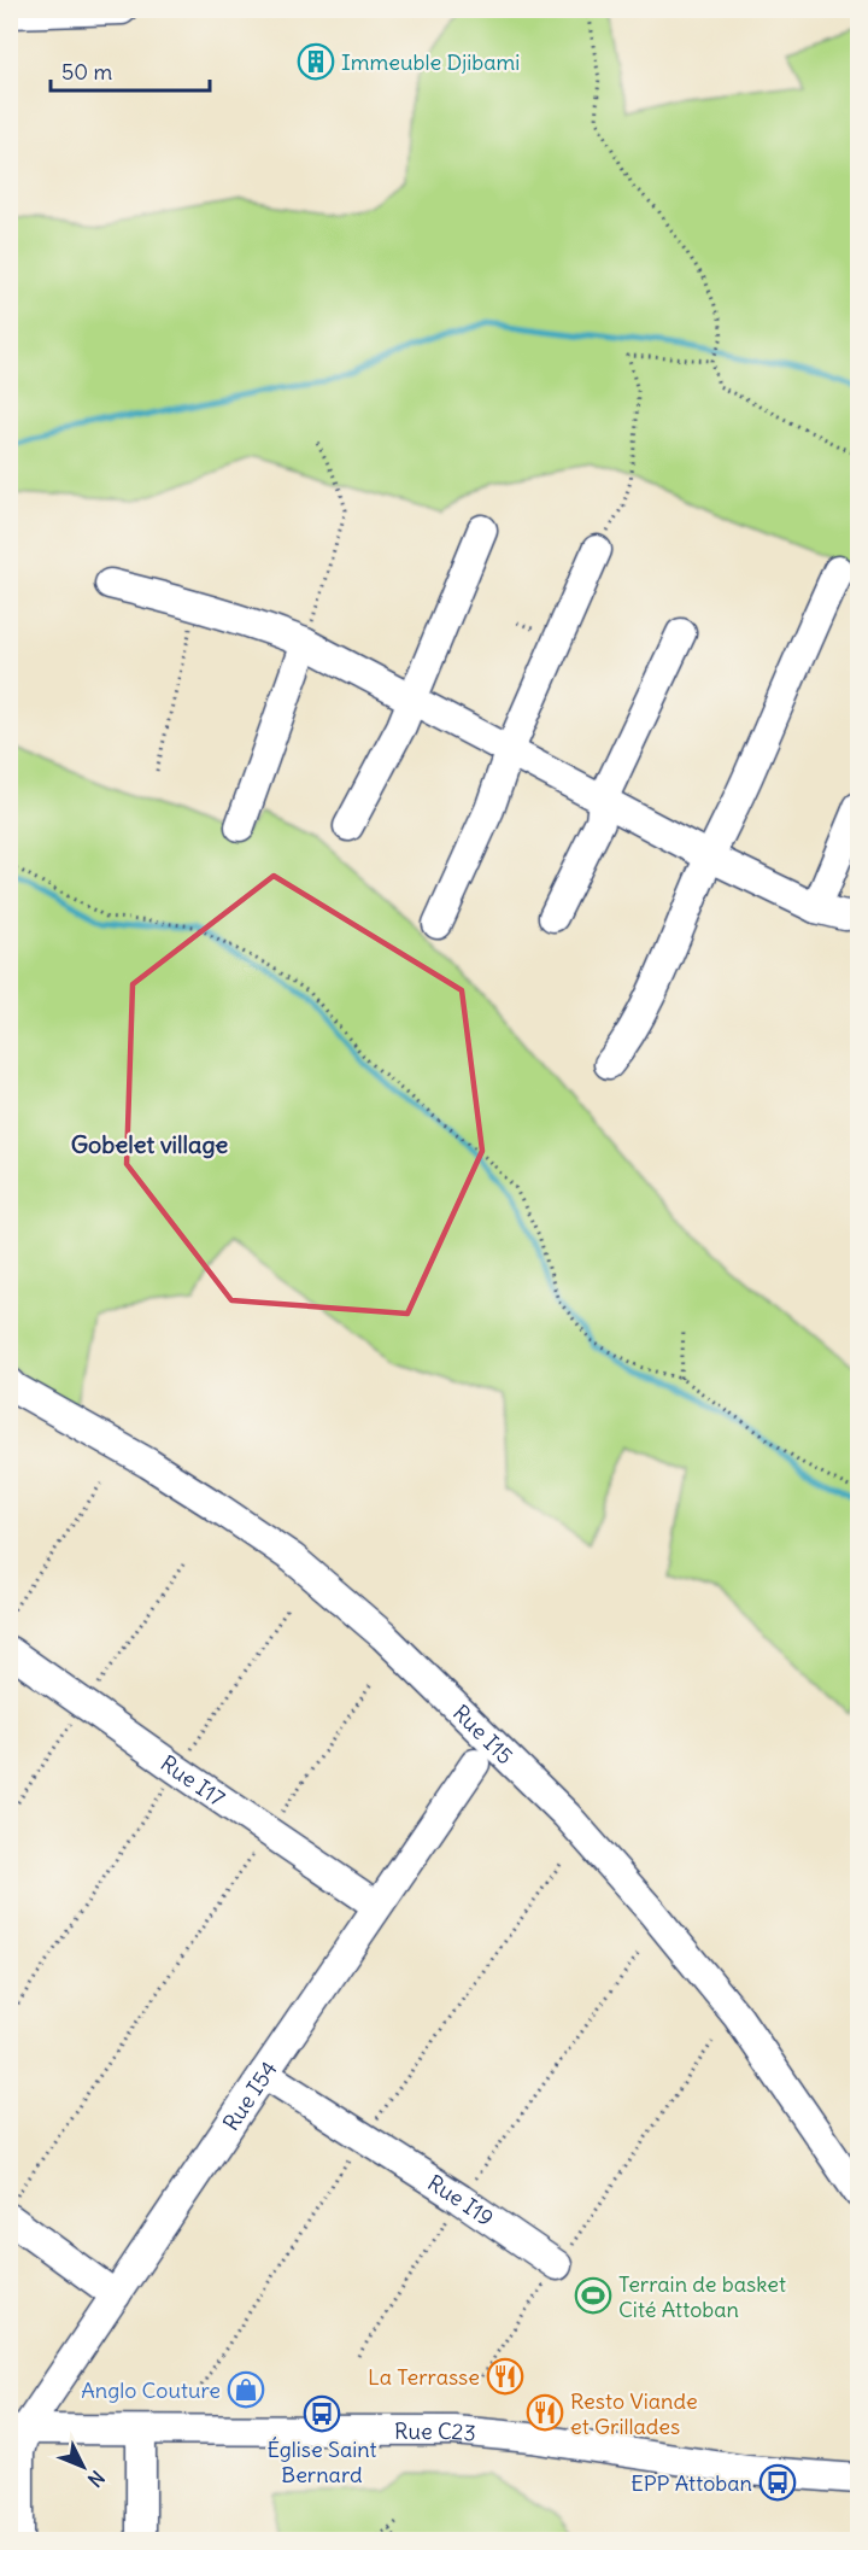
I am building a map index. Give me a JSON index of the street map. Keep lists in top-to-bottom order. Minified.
{"streets":{"street":["Rue I15","Rue I17","Rue I54","Rue I19","Rue C23"]},"crossings":[["Rue I17","Rue I54"],["Rue I54","Rue I19"],["Rue I54","Rue C23"]],"districts":["Gobelet village"],"places":{"building":["Immeuble Djibami"],"sports":["Terrain de basket Cité Attoban"],"restaurant":["La Terrasse","Resto Viande et Grillades"],"shop":["Anglo Couture"],"bus stop":["Église Saint Bernard","EPP Attoban"]},"scale_bar":"50 m","north":"bottom right"}
